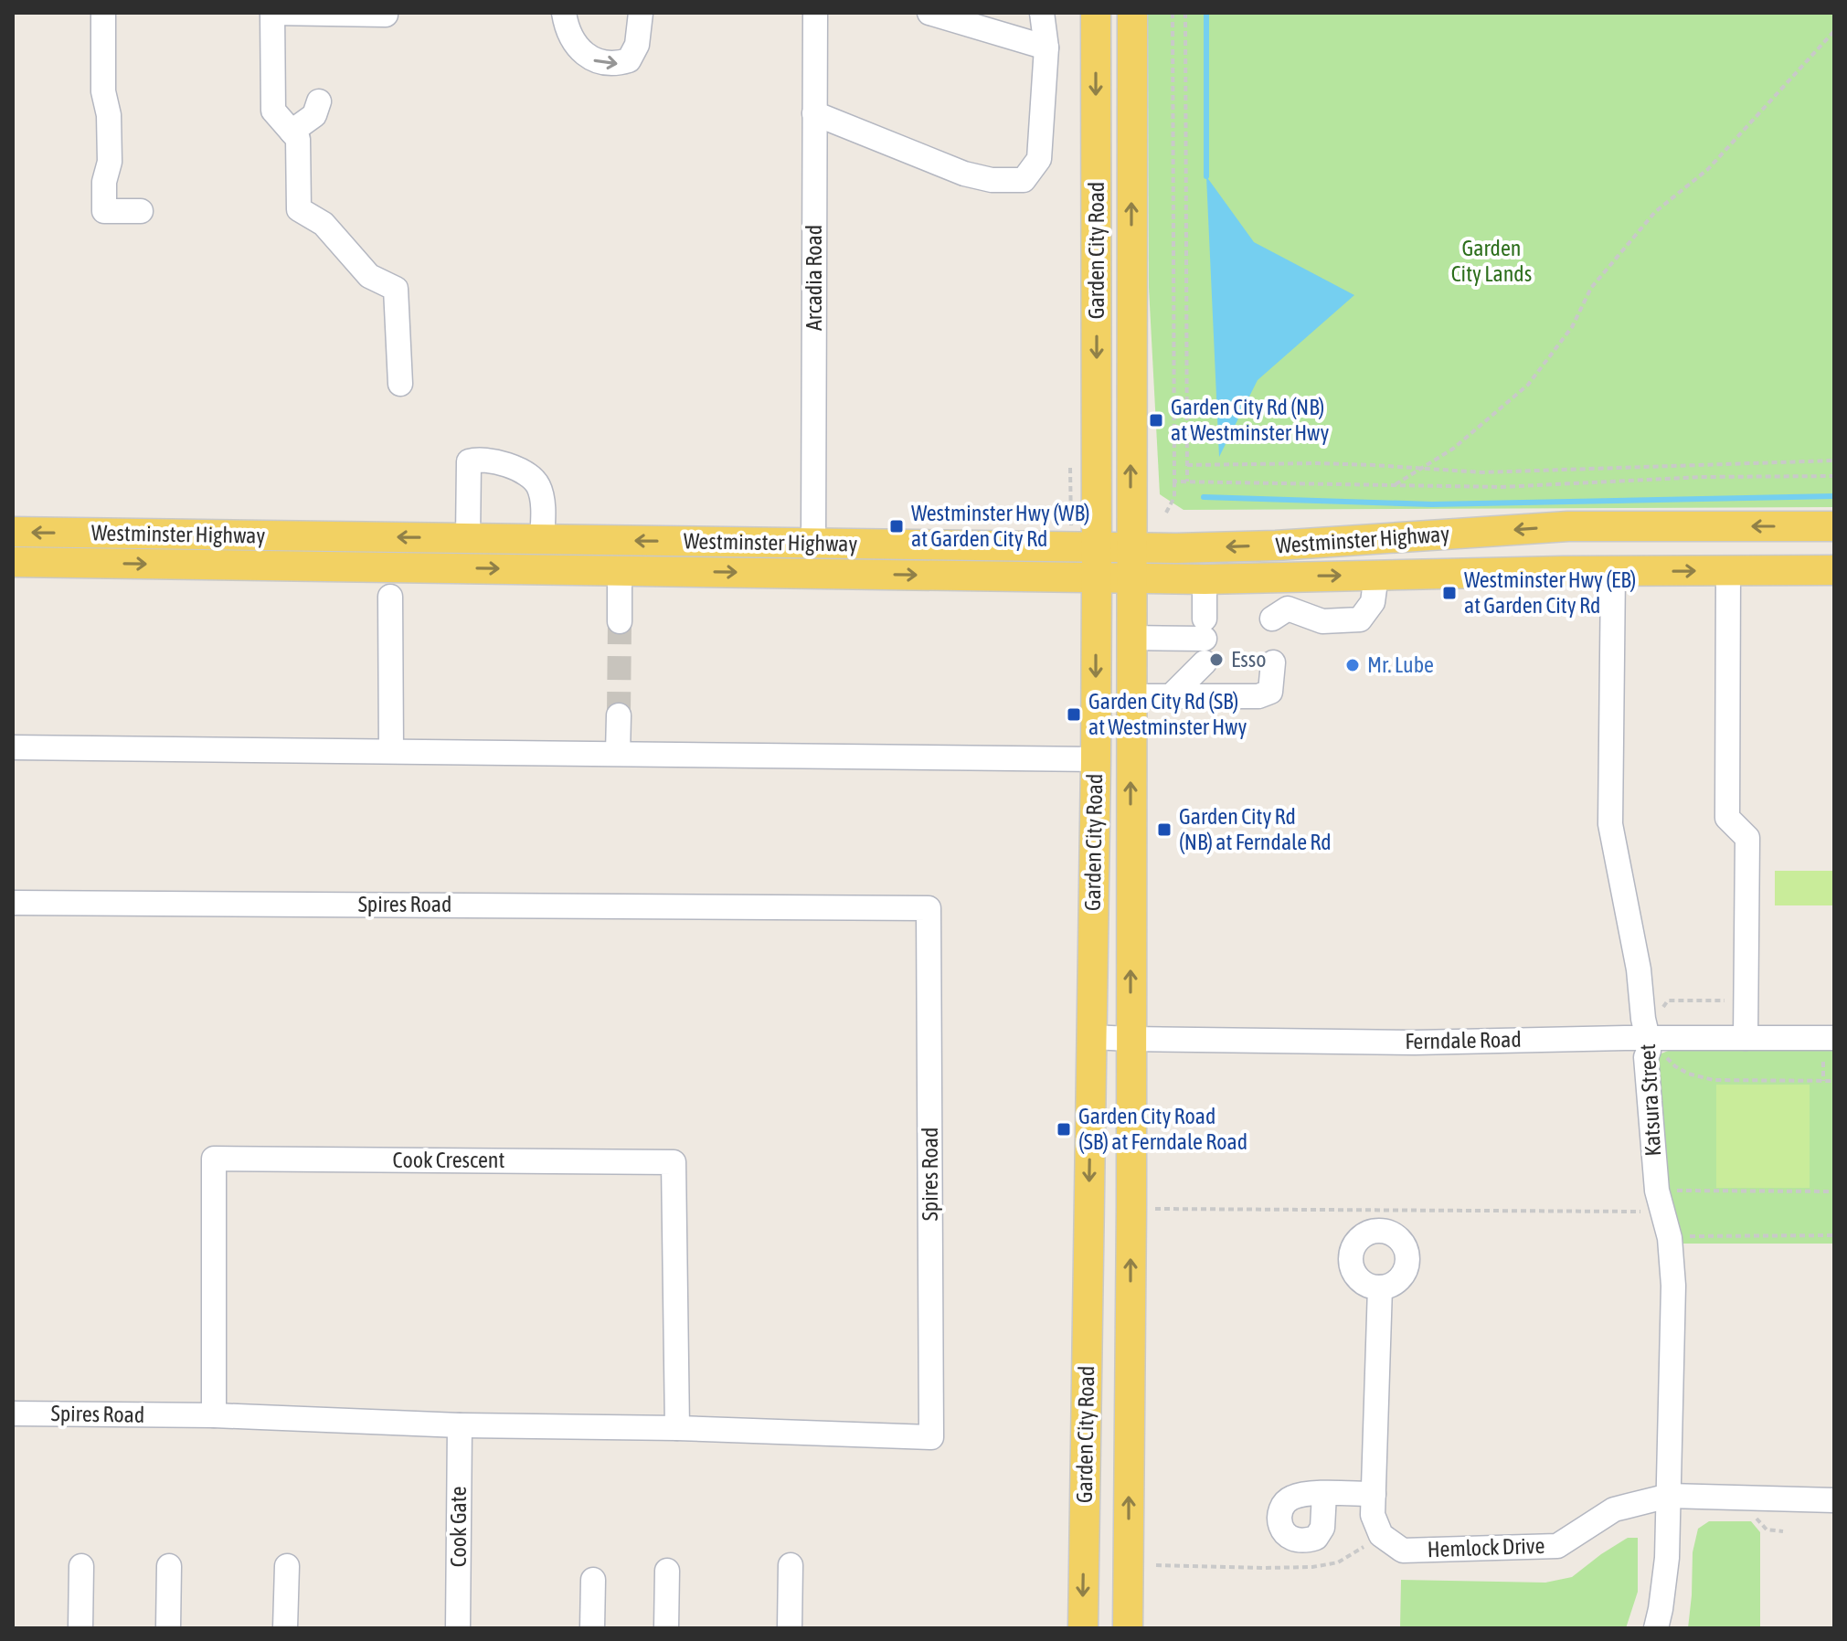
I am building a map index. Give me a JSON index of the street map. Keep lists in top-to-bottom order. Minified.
{"streets":{"main road":["Garden City Road","Westminster Highway"],"street":["Arcadia Road","Spires Road","Ferndale Road","Katsura Street","Cook Crescent","Cook Gate","Hemlock Drive"]},"crossings":[["Garden City Road","Westminster Highway"],["Garden City Road","Ferndale Road"],["Arcadia Road","Westminster Highway"],["Westminster Highway","Katsura Street"],["Spires Road","Cook Crescent"],["Spires Road","Cook Gate"],["Ferndale Road","Katsura Street"],["Katsura Street","Hemlock Drive"]],"parks":["Garden City Lands"],"places":{"transit":["Garden City Rd (NB) at Westminster Hwy","Westminster Hwy (WB) at Garden City Rd","Westminster Hwy (EB) at Garden City Rd","Garden City Rd (SB) at Westminster Hwy","Garden City Rd (NB) at Ferndale Rd","Garden City Road (SB) at Ferndale Road"],"other":["Esso","Mr. Lube"]}}
